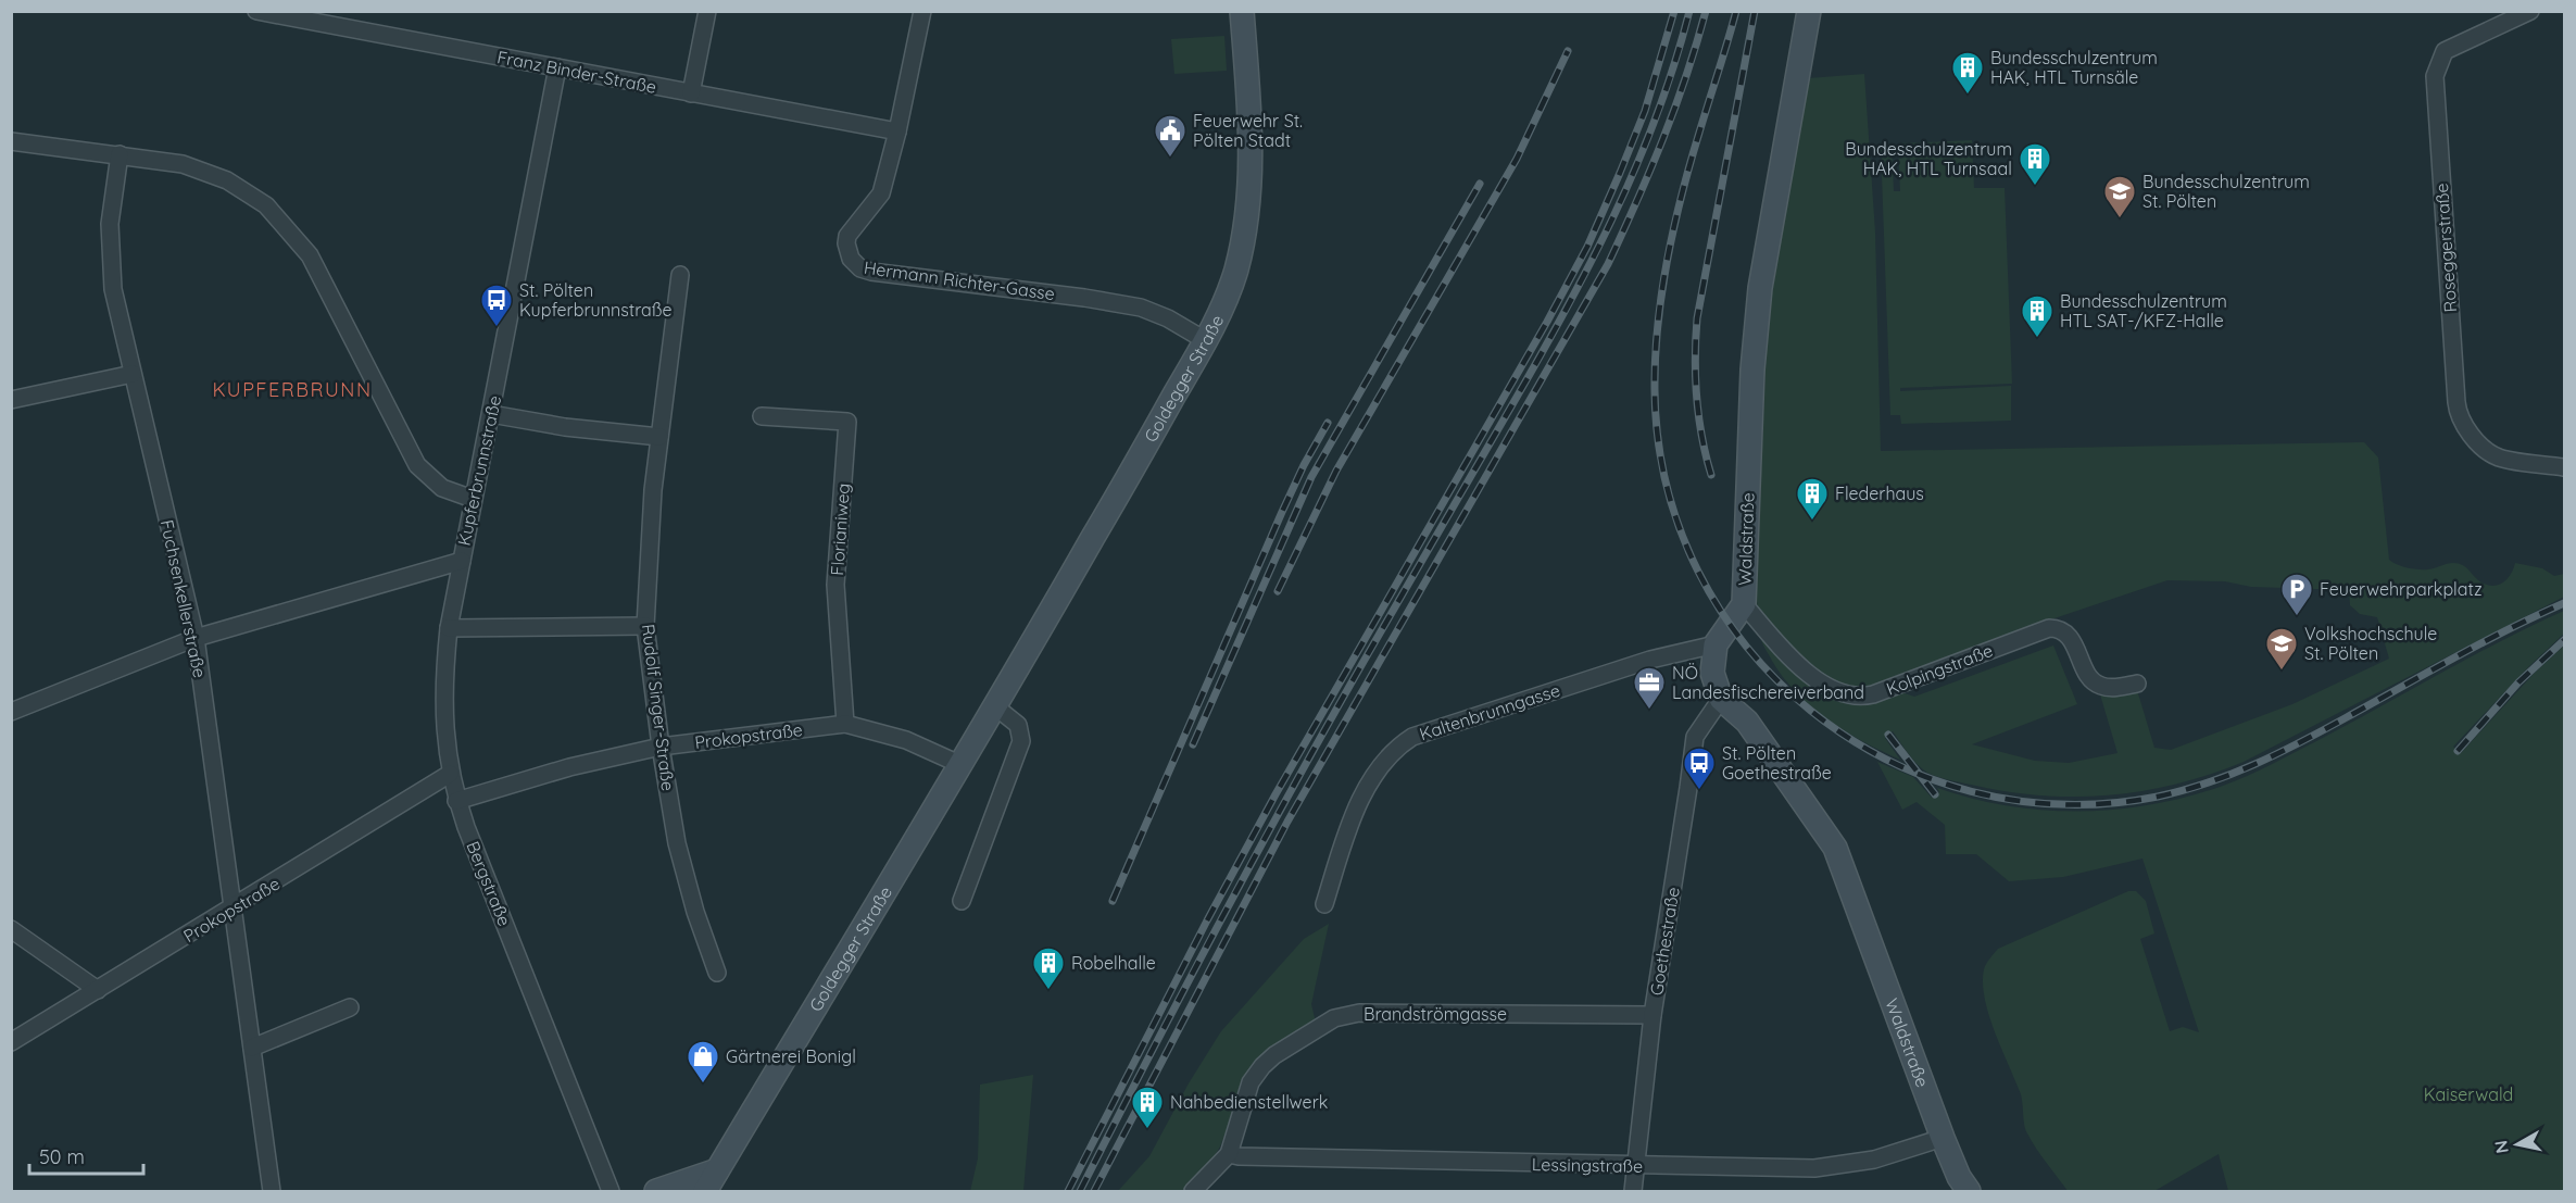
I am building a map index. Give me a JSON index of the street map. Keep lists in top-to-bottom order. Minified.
{"streets":{"main road":["Goldegger Straße","Waldstraße"],"street":["Franz Binder-Straße","Roseggerstraße","Hermann Richter-Gasse","Kupferbrunnstraße","Florianiweg","Fuchsenkellerstraße","Kolpingstraße","Rudolf Singer-Straße","Kaltenbrunngasse","Prokopstraße","Bergstraße","Goethestraße","Brandströmgasse","Lessingstraße"]},"crossings":[["Franz Binder-Straße","Hermann Richter-Gasse"],["Franz Binder-Straße","Kupferbrunnstraße"],["Hermann Richter-Gasse","Goldegger Straße"],["Goldegger Straße","Prokopstraße"],["Kupferbrunnstraße","Fuchsenkellerstraße"],["Kupferbrunnstraße","Bergstraße"],["Florianiweg","Prokopstraße"],["Waldstraße","Kolpingstraße"],["Waldstraße","Kaltenbrunngasse"],["Waldstraße","Goethestraße"],["Waldstraße","Lessingstraße"],["Fuchsenkellerstraße","Prokopstraße"],["Rudolf Singer-Straße","Prokopstraße"],["Prokopstraße","Bergstraße"],["Goethestraße","Brandströmgasse"],["Goethestraße","Lessingstraße"],["Brandströmgasse","Lessingstraße"]],"districts":["KUPFERBRUNN"],"parks":["Kaiserwald"],"places":{"building":["Bundesschulzentrum HAK, HTL Turnsäle","Bundesschulzentrum HAK, HTL Turnsaal","Bundesschulzentrum HTL SAT-/KFZ-Halle","Flederhaus","Robelhalle","Nahbedienstellwerk"],"public building":["Feuerwehr St. Pölten Stadt"],"school or university":["Bundesschulzentrum St. Pölten","Volkshochschule St. Pölten"],"bus stop":["St. Pölten Kupferbrunnstraße","St. Pölten Goethestraße"],"parking":["Feuerwehrparkplatz"],"office":["NÖ Landesfischereiverband"],"shop":["Gärtnerei Bonigl"]},"scale_bar":"50 m","north":"left"}
